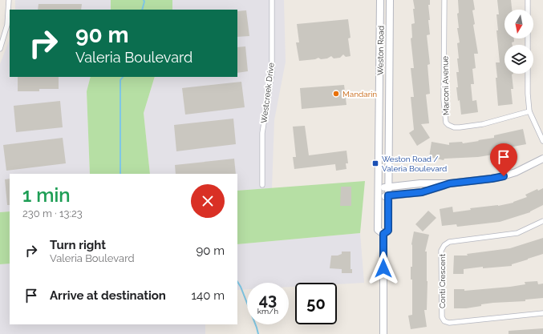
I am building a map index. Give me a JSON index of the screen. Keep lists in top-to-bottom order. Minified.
{"streets":{"main road":["Weston Road"],"street":["Marconi Avenue","Westcreek Drive","Conti Crescent"]},"places":{"other":["Mandarin"],"transit":["Weston Road / Valeria Boulevard"]},"north":"bottom","page":{"turn":["90 m","Valeria Boulevard"],"heading":["1 min","230 m · 13:23"],"list":[{"name":"Turn right","note":"Valeria Boulevard","value":"90 m"},{"name":"Arrive at destination","value":"140 m"}],"speed":"43 km/h","limit":"50"}}
